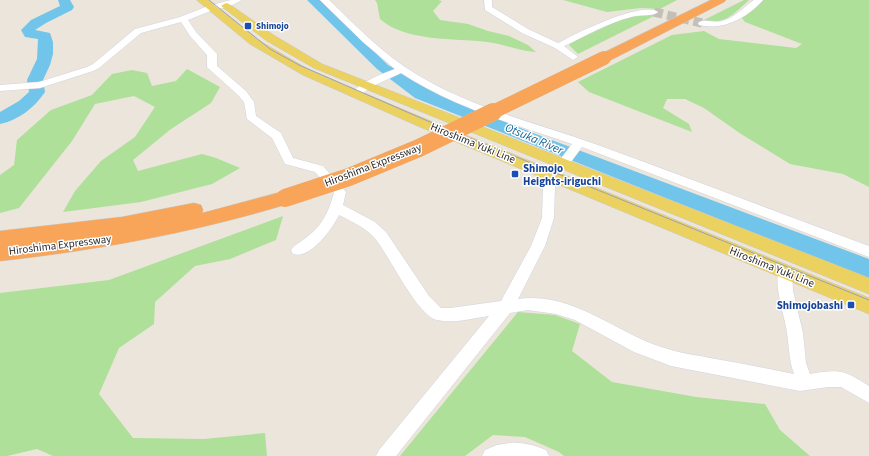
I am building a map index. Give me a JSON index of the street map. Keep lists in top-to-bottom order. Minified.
{"streets":{"highway":["Hiroshima Expressway"],"main road":["Hiroshima Yuki Line"]},"water":["Otsuka River"],"places":{"transit":["Shimojo","Shimojo Heights-iriguchi","Shimojobashi"]}}
